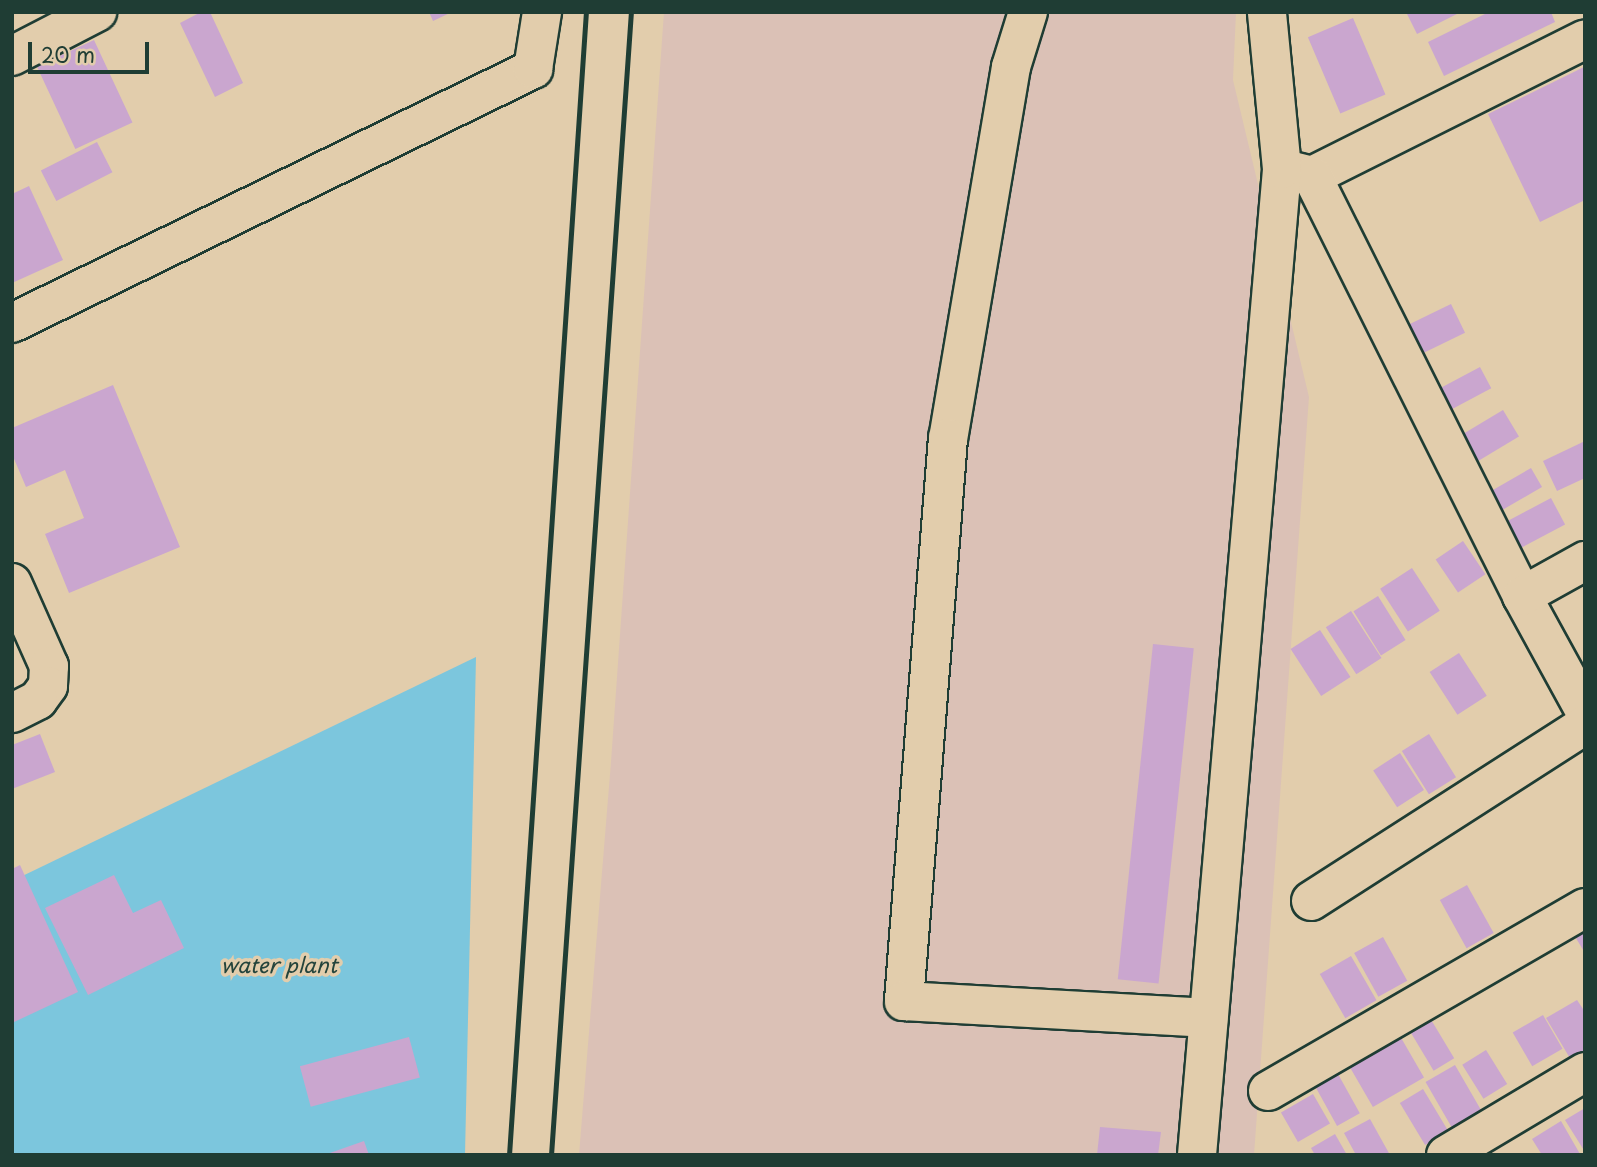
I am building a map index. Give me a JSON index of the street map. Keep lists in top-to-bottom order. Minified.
{"water":["water plant"],"scale_bar":"20 m"}
